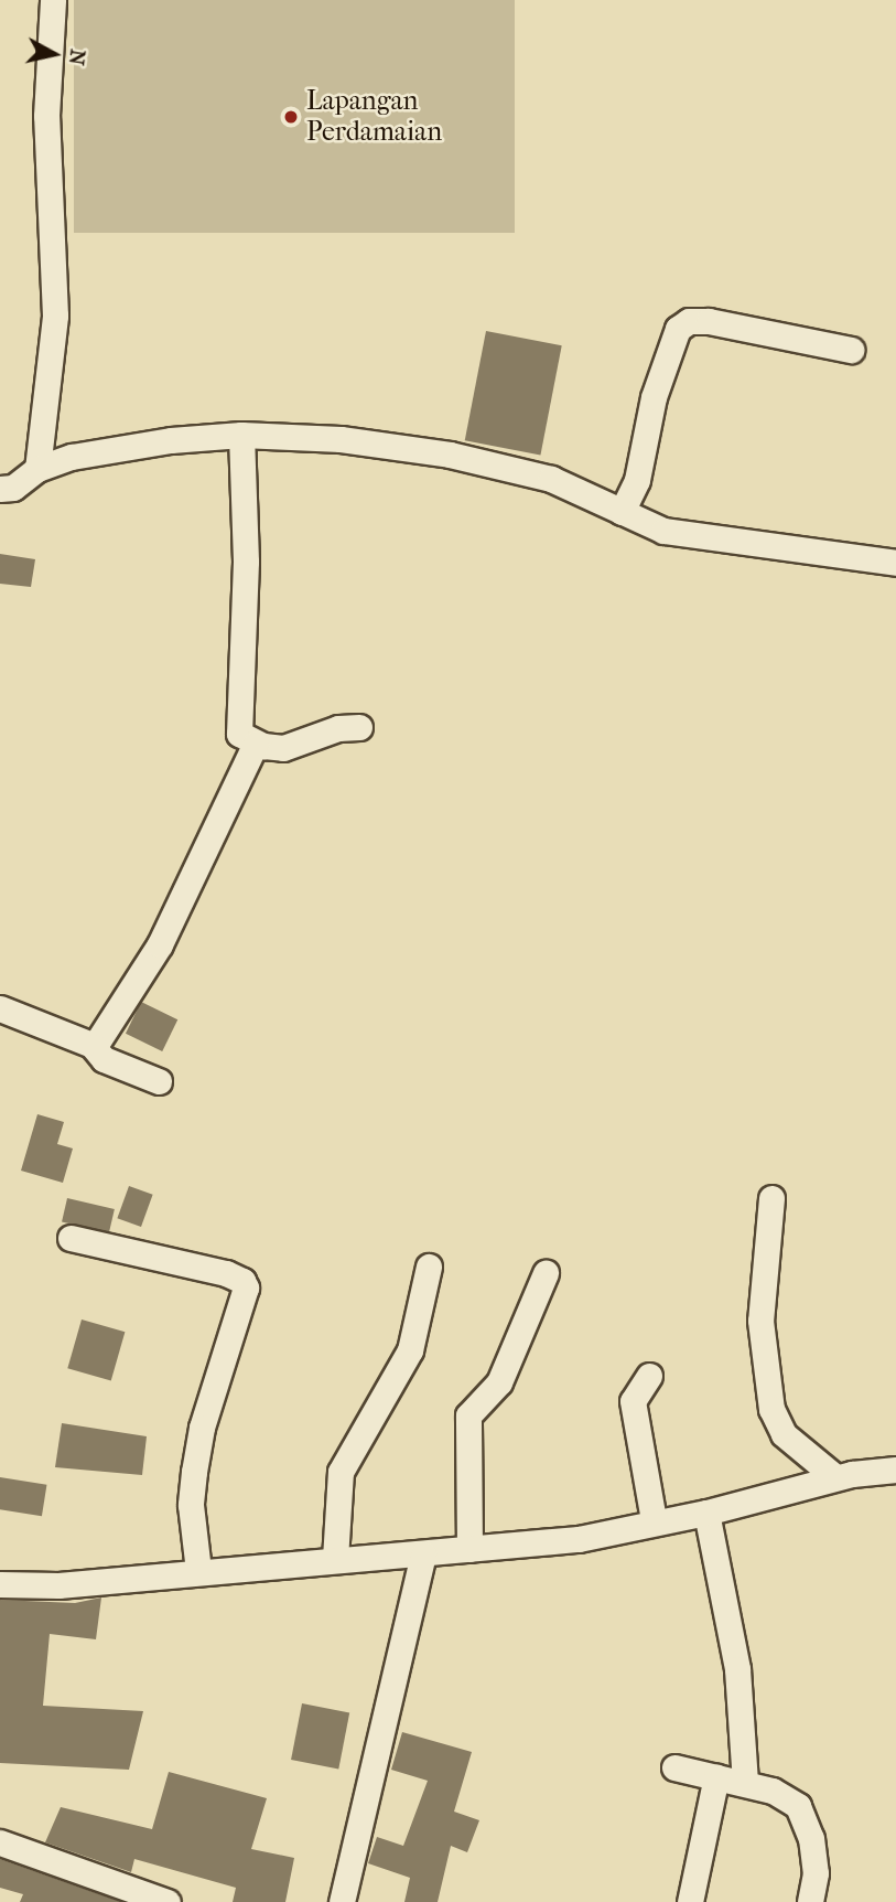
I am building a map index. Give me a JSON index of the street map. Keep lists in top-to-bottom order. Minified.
{"places":["Lapangan Perdamaian"],"north":"right"}
